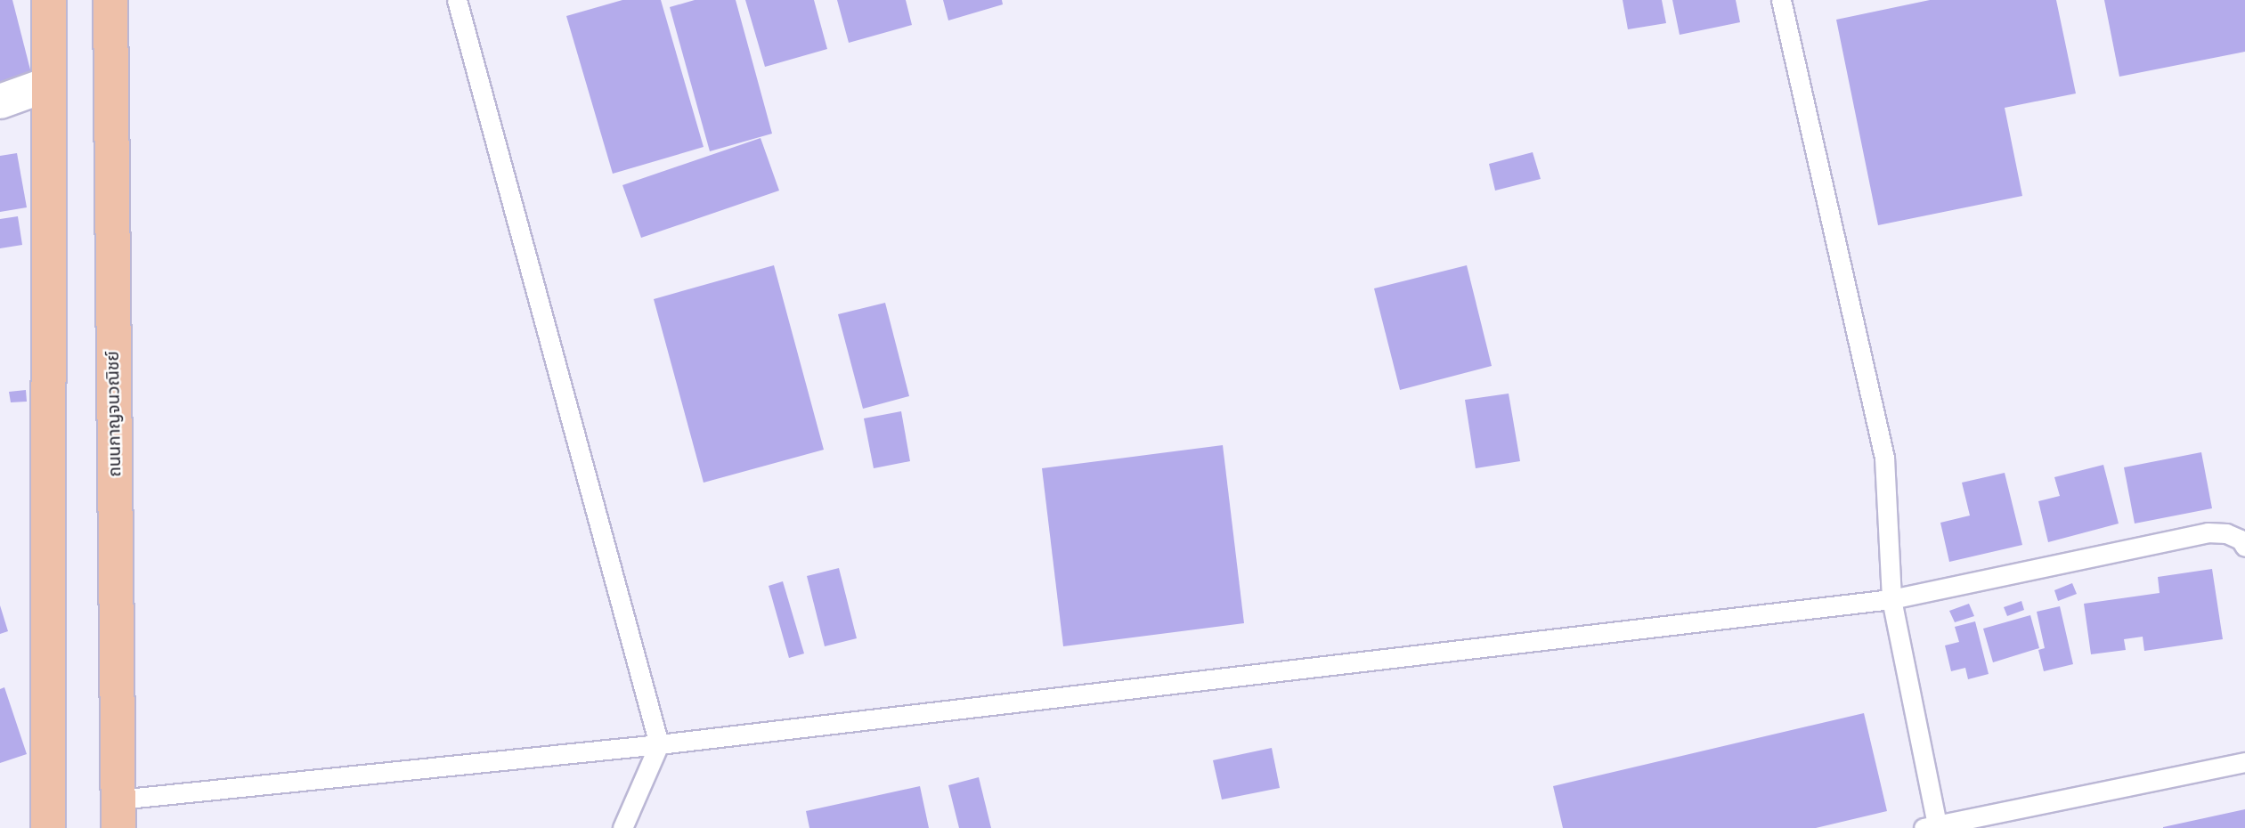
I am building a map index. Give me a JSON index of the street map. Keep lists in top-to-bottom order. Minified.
{"streets":{"main road":["ถนนกาญจนวณิชย์"]}}
